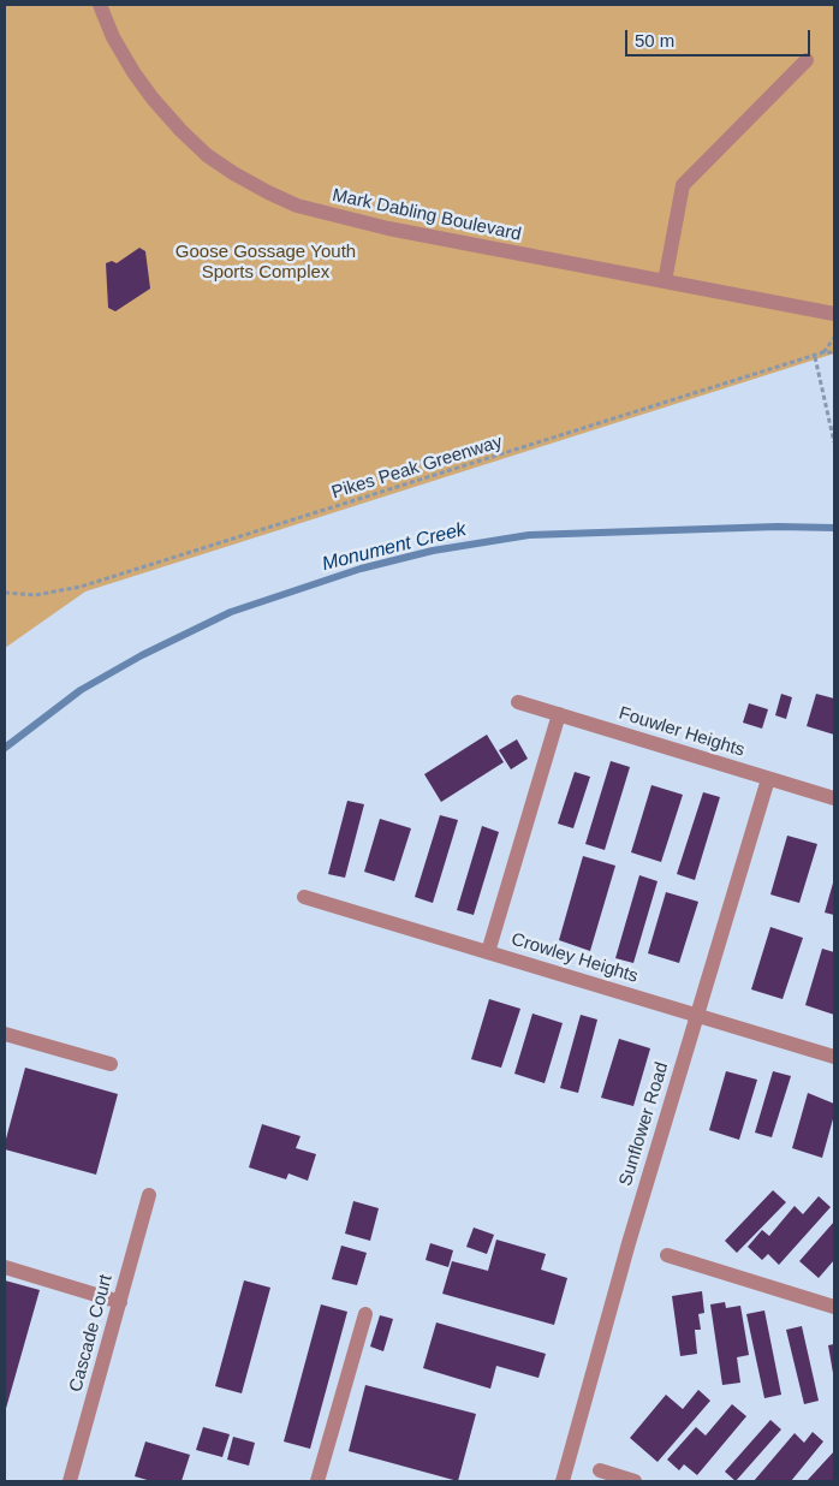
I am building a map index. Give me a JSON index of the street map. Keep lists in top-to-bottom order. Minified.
{"streets":{"street":["Mark Dabling Boulevard","Fouwler Heights","Crowley Heights","Sunflower Road","Cascade Court"],"path":["Pikes Peak Greenway"]},"crossings":[["Fouwler Heights","Sunflower Road"],["Crowley Heights","Sunflower Road"]],"water":["Monument Creek"],"parks":["Goose Gossage Youth Sports Complex"],"scale_bar":"50 m"}
